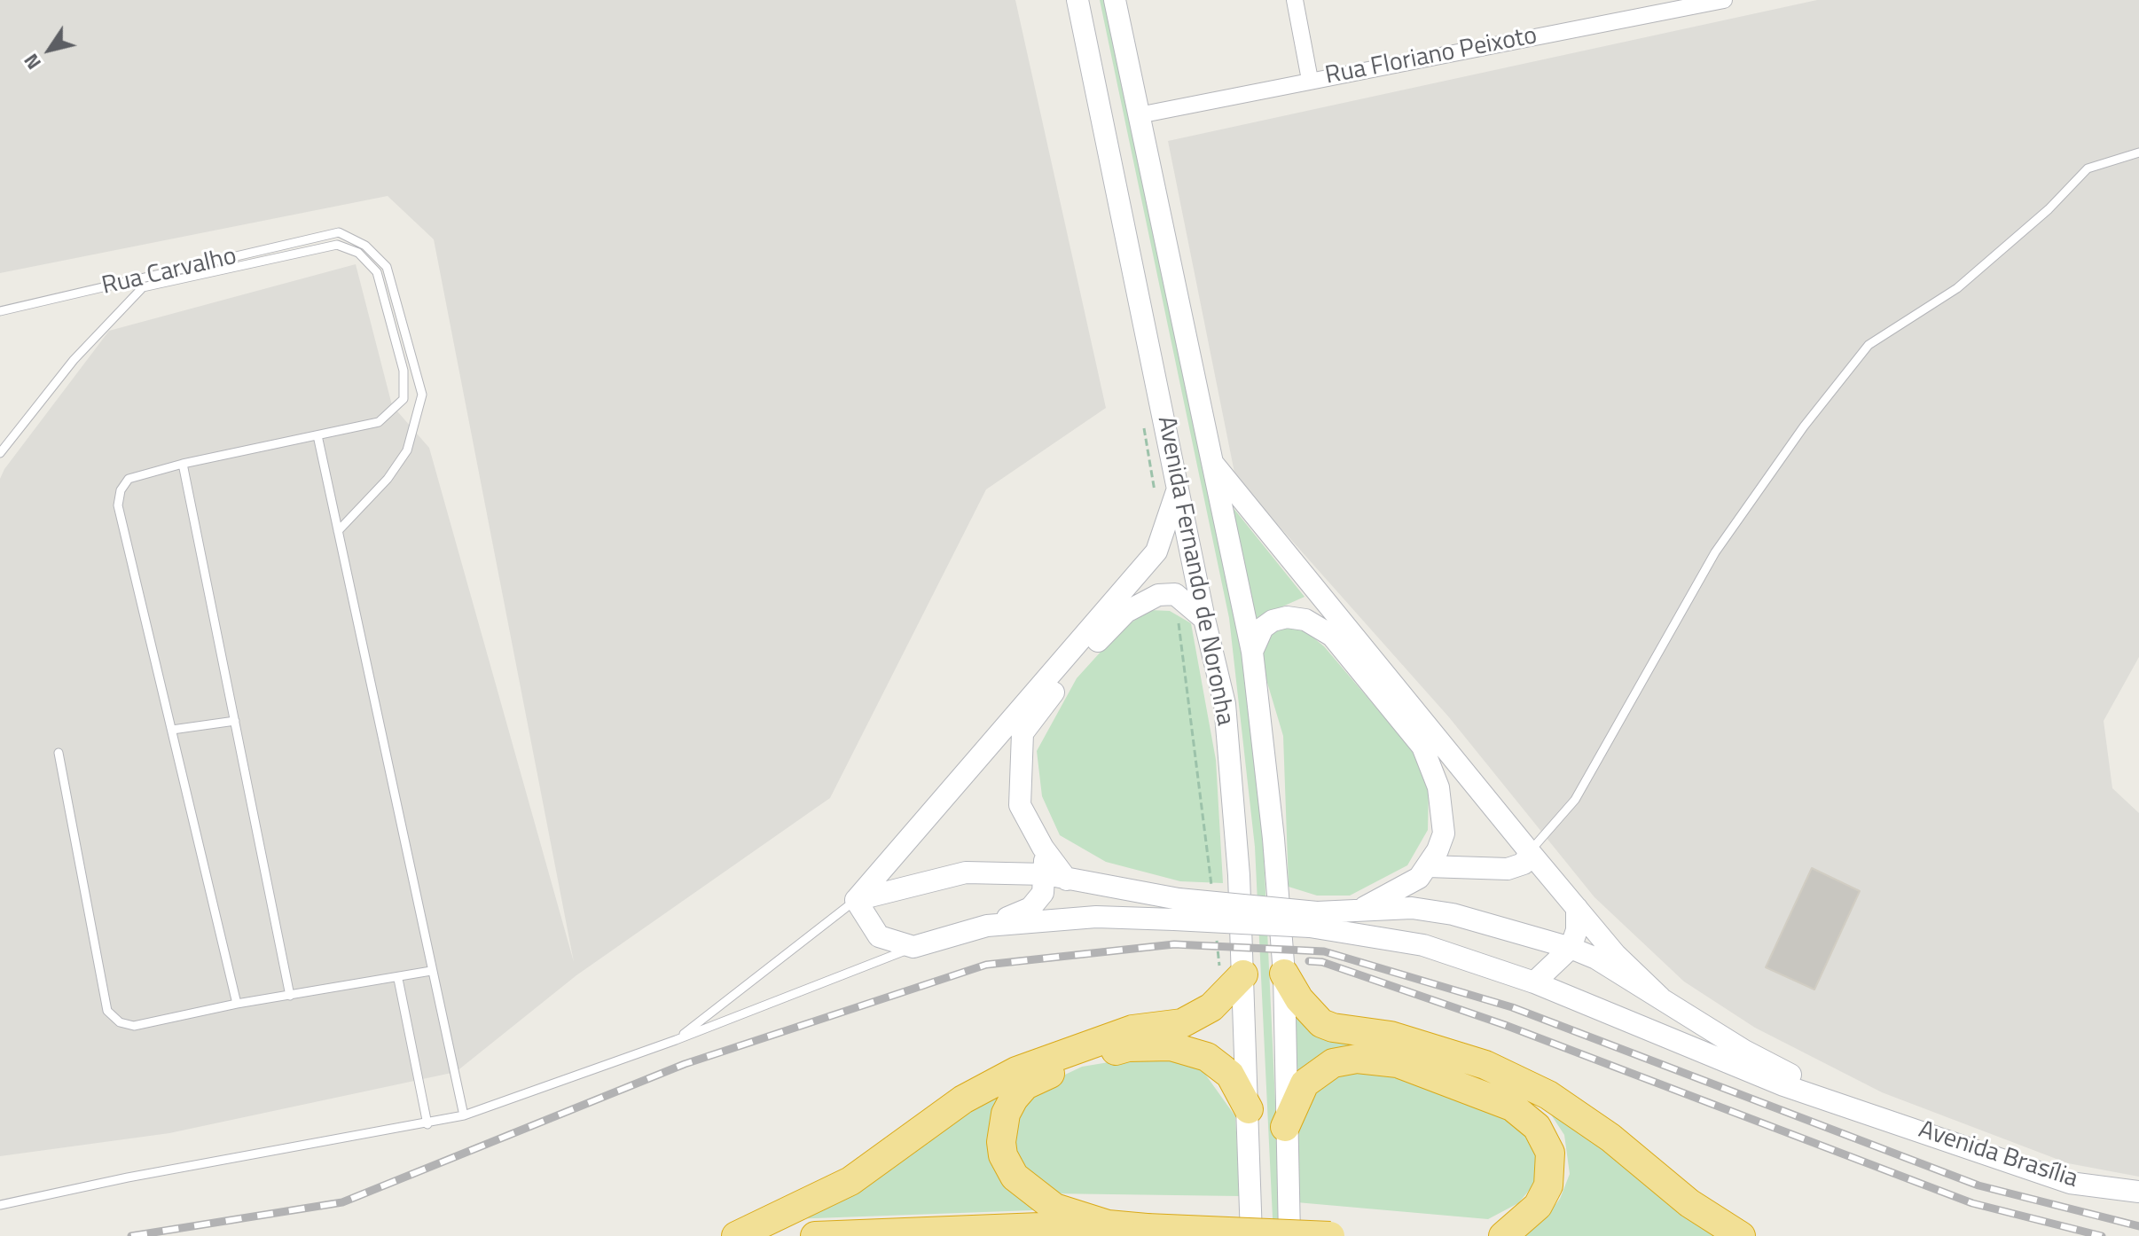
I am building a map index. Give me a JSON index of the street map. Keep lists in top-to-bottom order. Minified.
{"streets":{"main road":["Avenida Fernando de Noronha","Avenida Brasília"],"street":["Rua Floriano Peixoto"],"lane":["Rua Carvalho"]},"crossings":[["Rua Floriano Peixoto","Avenida Fernando de Noronha"]],"north":"bottom left"}
